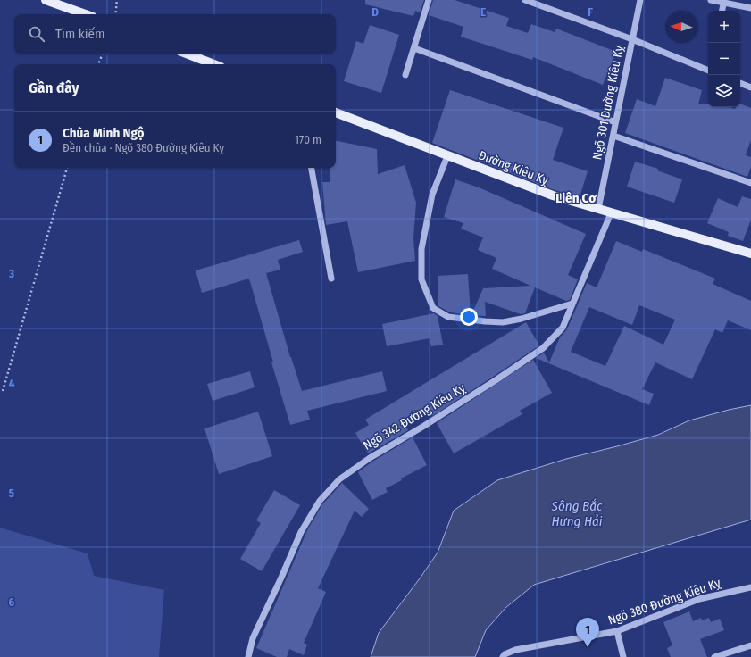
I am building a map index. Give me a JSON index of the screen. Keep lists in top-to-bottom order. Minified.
{"streets":{"main road":["Đường Kiêu Kỵ"],"street":["Ngõ 301 Đường Kiêu Kỵ","Ngõ 342 Đường Kiêu Kỵ","Ngõ 380 Đường Kiêu Kỵ"]},"crossings":[["Ngõ 301 Đường Kiêu Kỵ","Đường Kiêu Kỵ"],["Đường Kiêu Kỵ","Ngõ 342 Đường Kiêu Kỵ"]],"districts":["Liên Cơ"],"water":["Sông Bắc Hưng Hải"],"north":"left","page":{"map_buttons":["+","−"],"search":"Tìm kiếm","heading":"Gần đây","list":[{"mark":"1","name":"Chùa Minh Ngộ","note":"Đền chùa · Ngõ 380 Đường Kiêu Kỵ","value":"170 m"}],"pins":"1"},"grid":{"columns":["D","E","F"],"rows":["3","4","5","6"]}}
